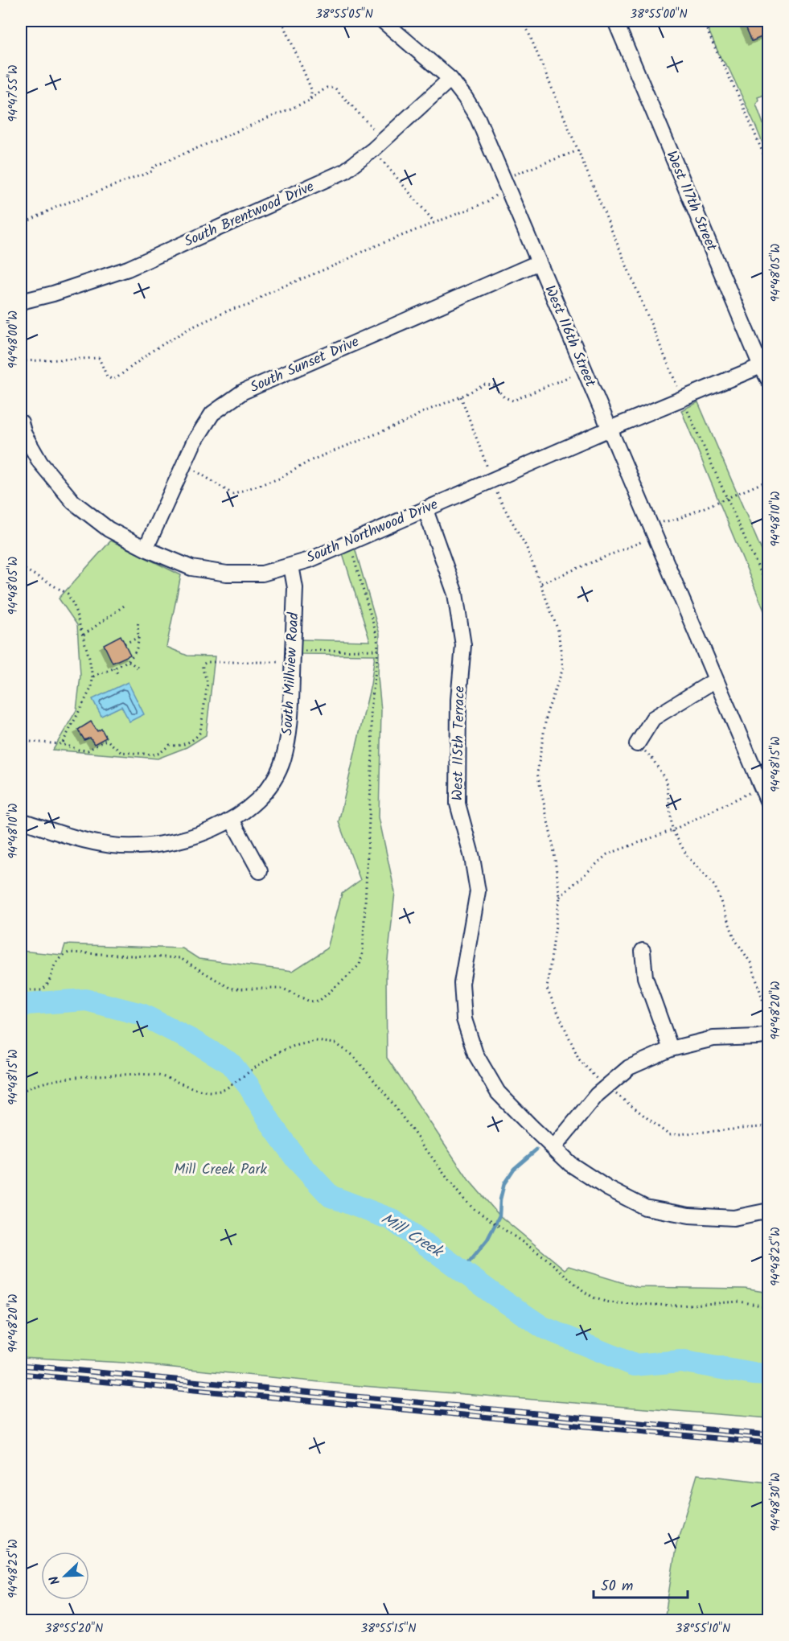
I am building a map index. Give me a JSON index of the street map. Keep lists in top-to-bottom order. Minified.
{"streets":{"street":["West 117th Street","South Brentwood Drive","West 116th Street","South Sunset Drive","South Northwood Drive","South Millview Road","West 115th Terrace"]},"crossings":[["West 117th Street","South Northwood Drive"],["South Brentwood Drive","West 116th Street"],["West 116th Street","South Sunset Drive"],["West 116th Street","South Northwood Drive"],["South Sunset Drive","South Northwood Drive"],["South Northwood Drive","South Millview Road"],["South Northwood Drive","West 115th Terrace"]],"water":["Mill Creek"],"parks":["Mill Creek Park"],"scale_bar":"50 m","north":"bottom left","coordinates":["38°55'05\"N","38°55'00\"N","94°47'55\"W","94°48'05\"W","94°48'00\"W","94°48'10\"W","94°48'15\"W","94°48'20\"W","94°48'25\"W","94°48'30\"W","38°55'20\"N","38°55'15\"N","38°55'10\"N"]}
